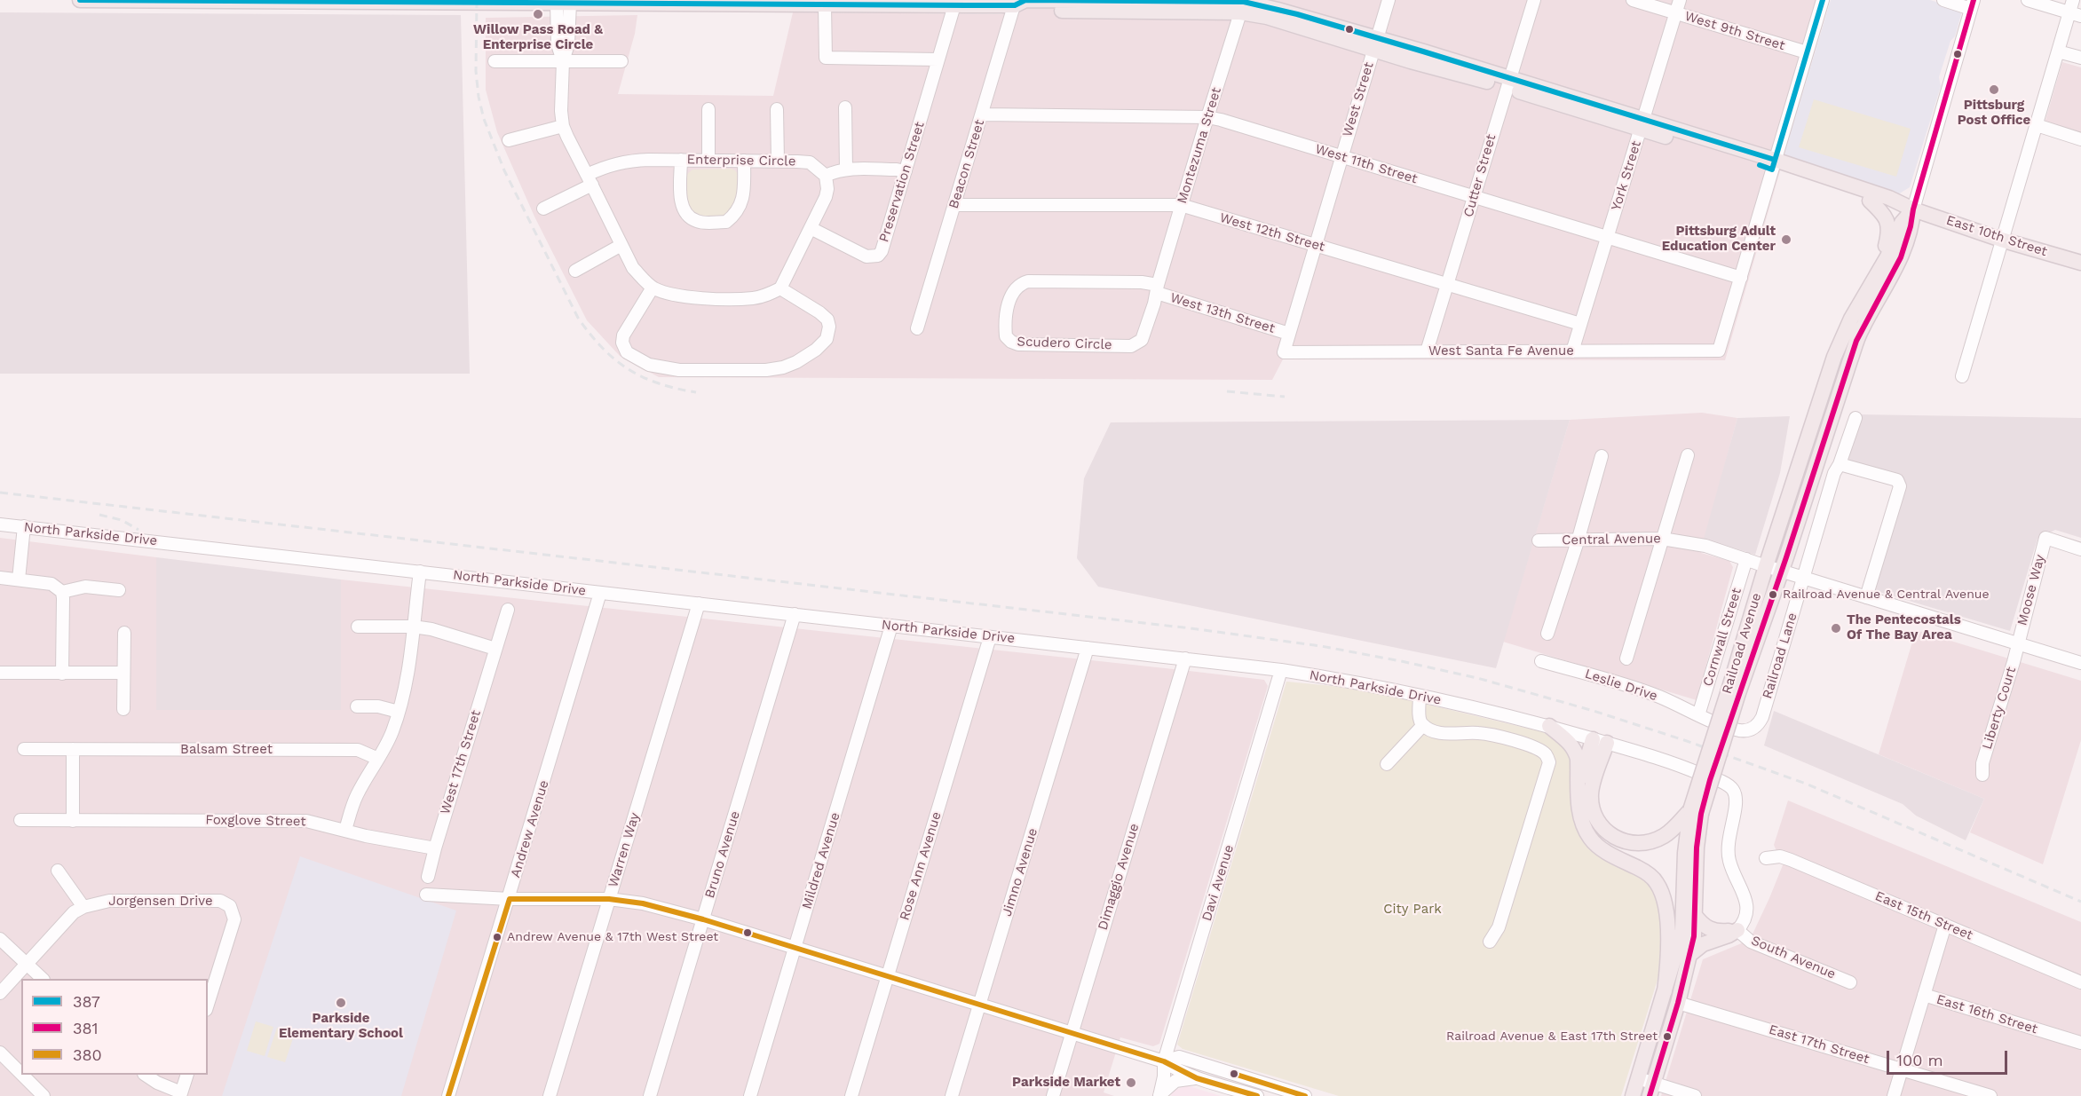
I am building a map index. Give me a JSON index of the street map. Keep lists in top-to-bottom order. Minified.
{"streets":{"main road":["East 10th Street","Railroad Avenue"],"street":["West 9th Street","West Street","Montezuma Street","Enterprise Circle","Beacon Street","West 11th Street","Cutter Street","York Street","Preservation Street","West 12th Street","West 13th Street","Scudero Circle","West Santa Fe Avenue","North Parkside Drive","Central Avenue","Moose Way","Cornwall Street","Railroad Lane","Leslie Drive","Liberty Court","Balsam Street","West 17th Street","Foxglove Street","Andrew Avenue","Warren Way","Bruno Avenue","Mildred Avenue","Rose Ann Avenue","Jimno Avenue","Dimaggio Avenue","Davi Avenue","Jorgensen Drive","East 15th Street","South Avenue","East 16th Street","East 17th Street"]},"crossings":[["West 9th Street","York Street"],["West Street","West 11th Street"],["West Street","West 12th Street"],["West Street","West 13th Street"],["West Street","West Santa Fe Avenue"],["Montezuma Street","West 11th Street"],["Montezuma Street","West 12th Street"],["Montezuma Street","West 13th Street"],["Montezuma Street","Scudero Circle"],["Beacon Street","West 11th Street"],["Beacon Street","West 12th Street"],["West 11th Street","Cutter Street"],["West 11th Street","York Street"],["West 11th Street","West Santa Fe Avenue"],["Cutter Street","West 12th Street"],["Cutter Street","West Santa Fe Avenue"],["York Street","West 12th Street"],["York Street","West Santa Fe Avenue"],["East 10th Street","Railroad Avenue"],["West 13th Street","Scudero Circle"],["North Parkside Drive","Andrew Avenue"],["North Parkside Drive","Warren Way"],["North Parkside Drive","Bruno Avenue"],["North Parkside Drive","Mildred Avenue"],["North Parkside Drive","Rose Ann Avenue"],["North Parkside Drive","Jimno Avenue"],["North Parkside Drive","Dimaggio Avenue"],["North Parkside Drive","Davi Avenue"],["North Parkside Drive","South Avenue"],["Central Avenue","Moose Way"],["Central Avenue","Cornwall Street"],["Central Avenue","Railroad Avenue"],["Central Avenue","Railroad Lane"],["Central Avenue","Liberty Court"],["Moose Way","Liberty Court"],["Cornwall Street","Railroad Lane"],["Cornwall Street","Leslie Drive"],["Railroad Avenue","East 17th Street"],["Railroad Lane","Leslie Drive"],["West 17th Street","Foxglove Street"]],"parks":["City Park"],"places":["Willow Pass Road & Enterprise Circle","Pittsburg Post Office","Pittsburg Adult Education Center","Railroad Avenue & Central Avenue","The Pentecostals Of The Bay Area","Andrew Avenue & 17th West Street","Parkside Elementary School","Railroad Avenue & East 17th Street","Parkside Market"],"lines":["transit line 387","transit line 381","transit line 380"],"legend":["387","381","380"],"scale_bar":"100 m"}
